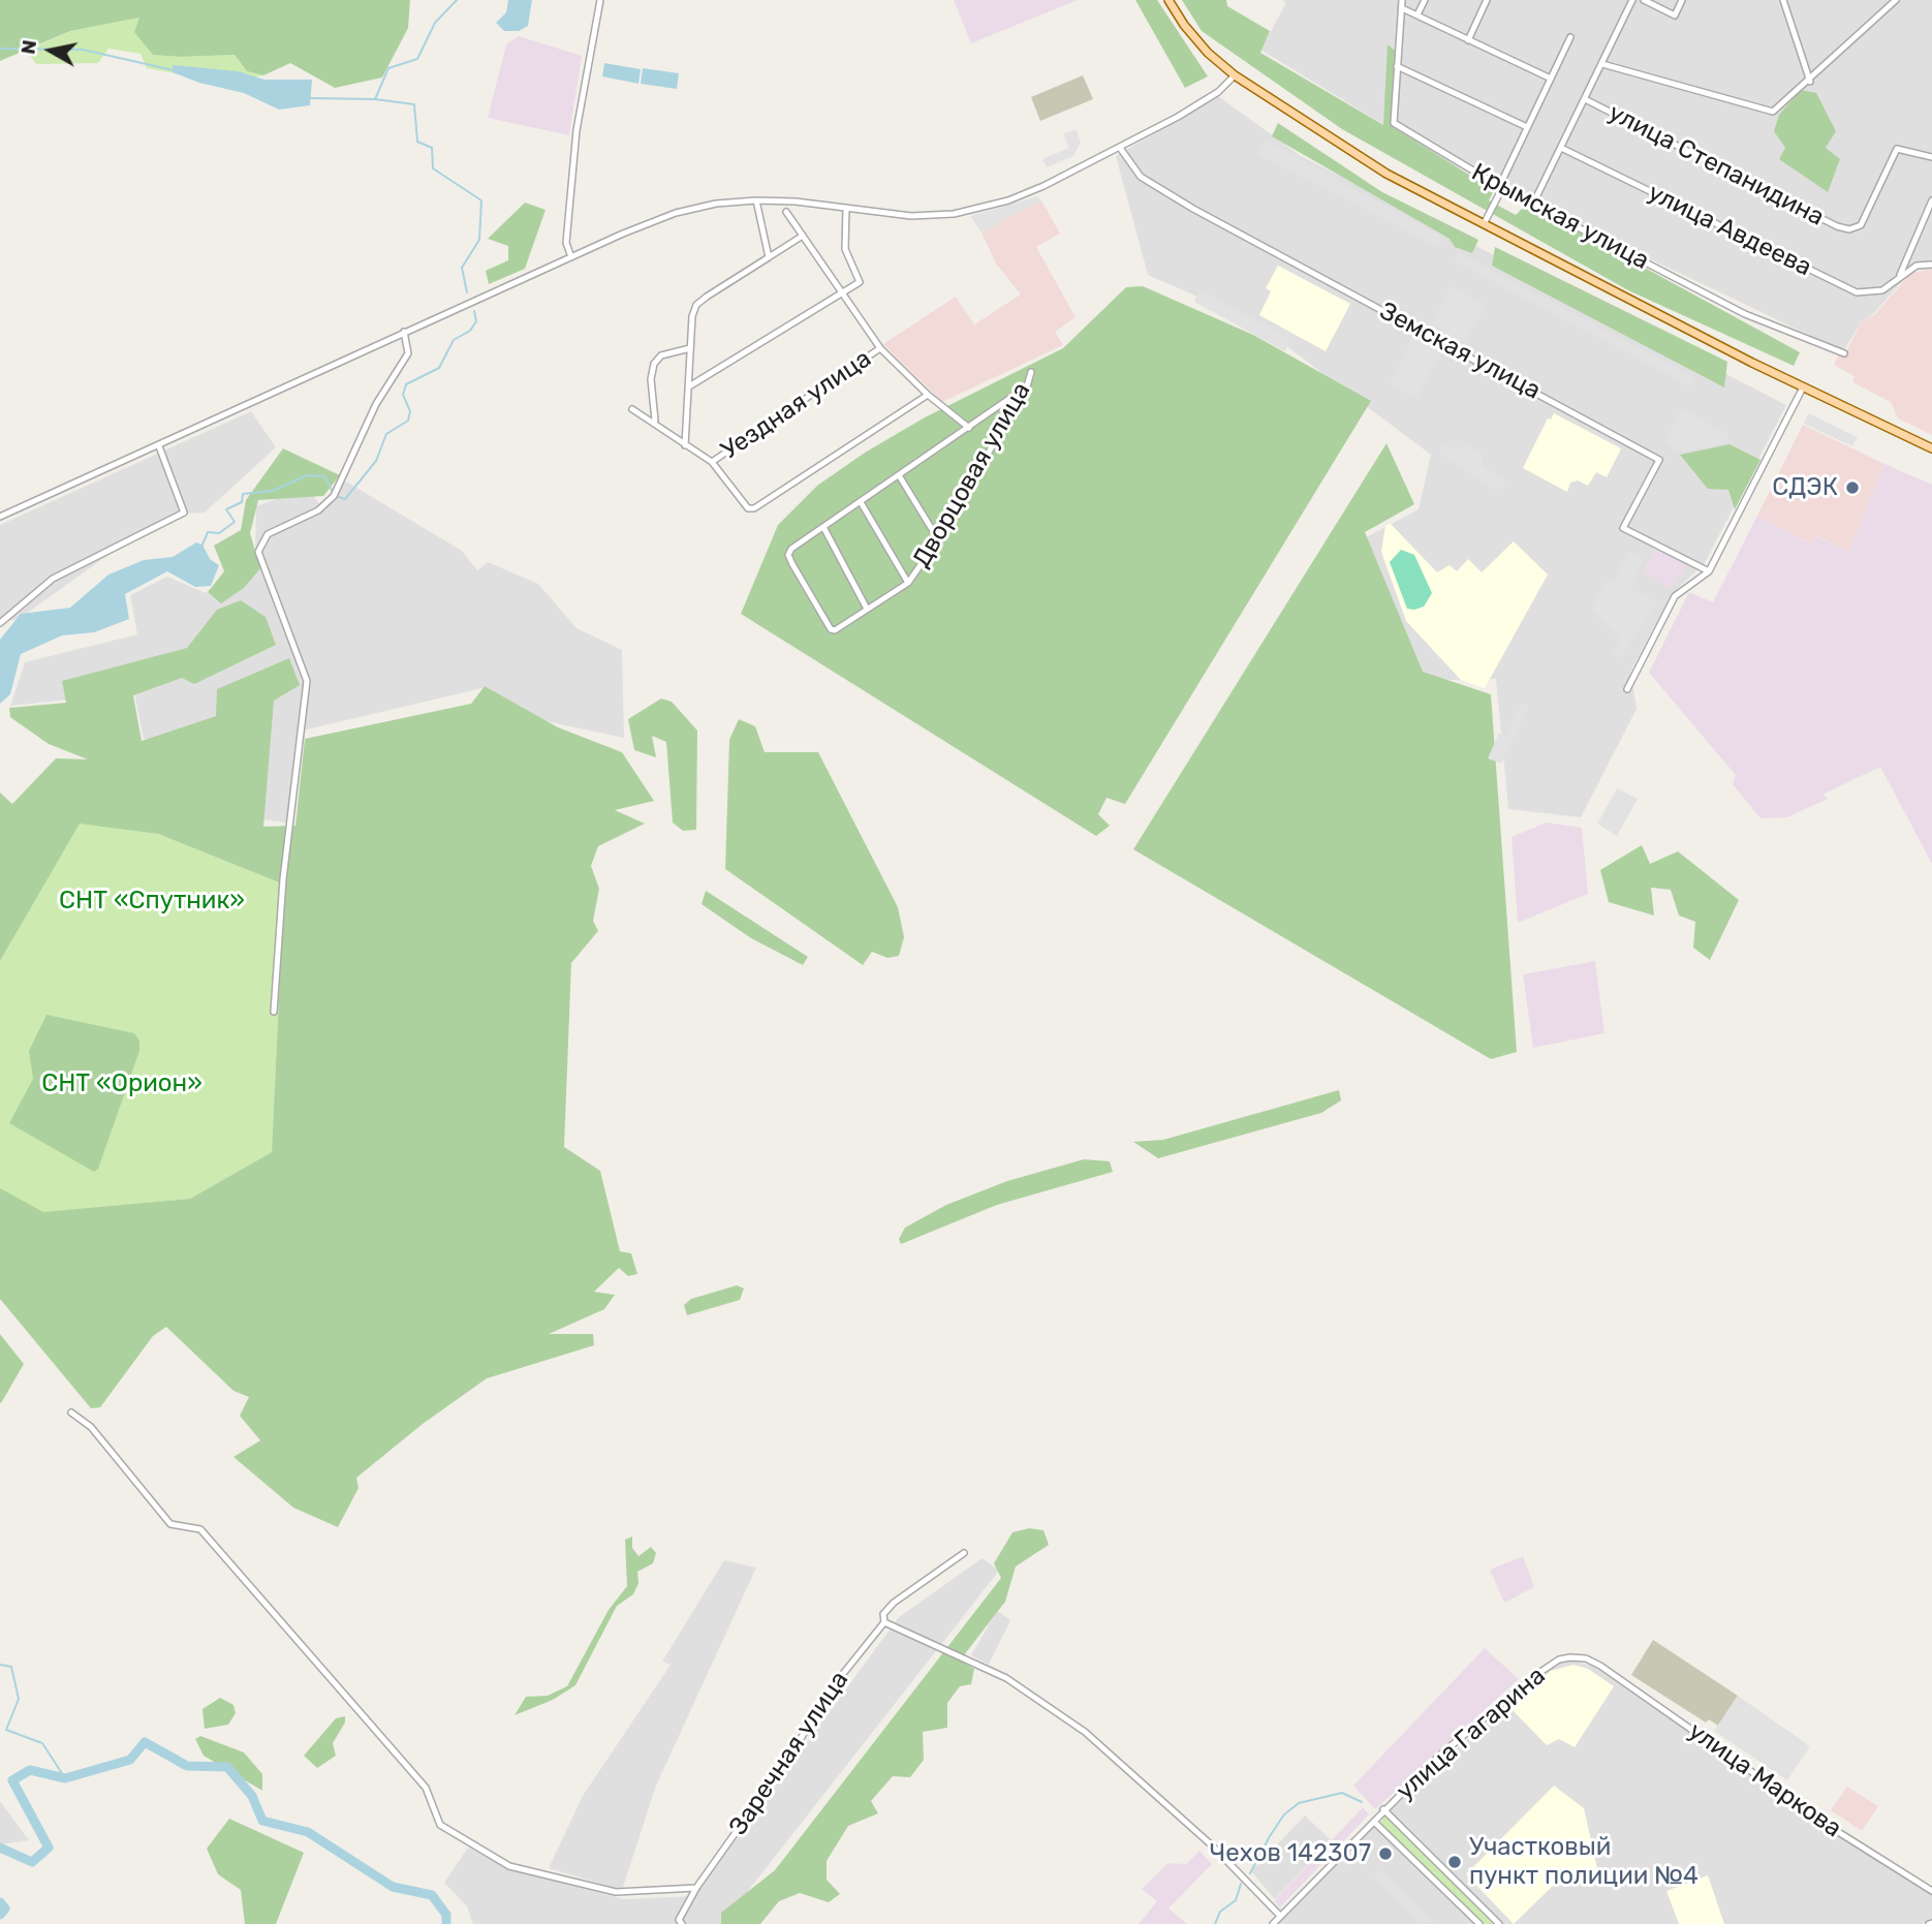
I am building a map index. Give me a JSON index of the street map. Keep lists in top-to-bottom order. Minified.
{"streets":{"street":["улица Степанидина","Крымская улица","улица Авдеева","Земская улица","Уездная улица","Дворцовая улица","улица Гагарина","Заречная улица","улица Маркова"]},"crossings":[["улица Гагарина","улица Маркова"]],"parks":["СНТ «Спутник»","СНТ «Орион»"],"places":["СДЭК","Чехов 142307","Участковый пункт полиции №4"],"north":"left"}
